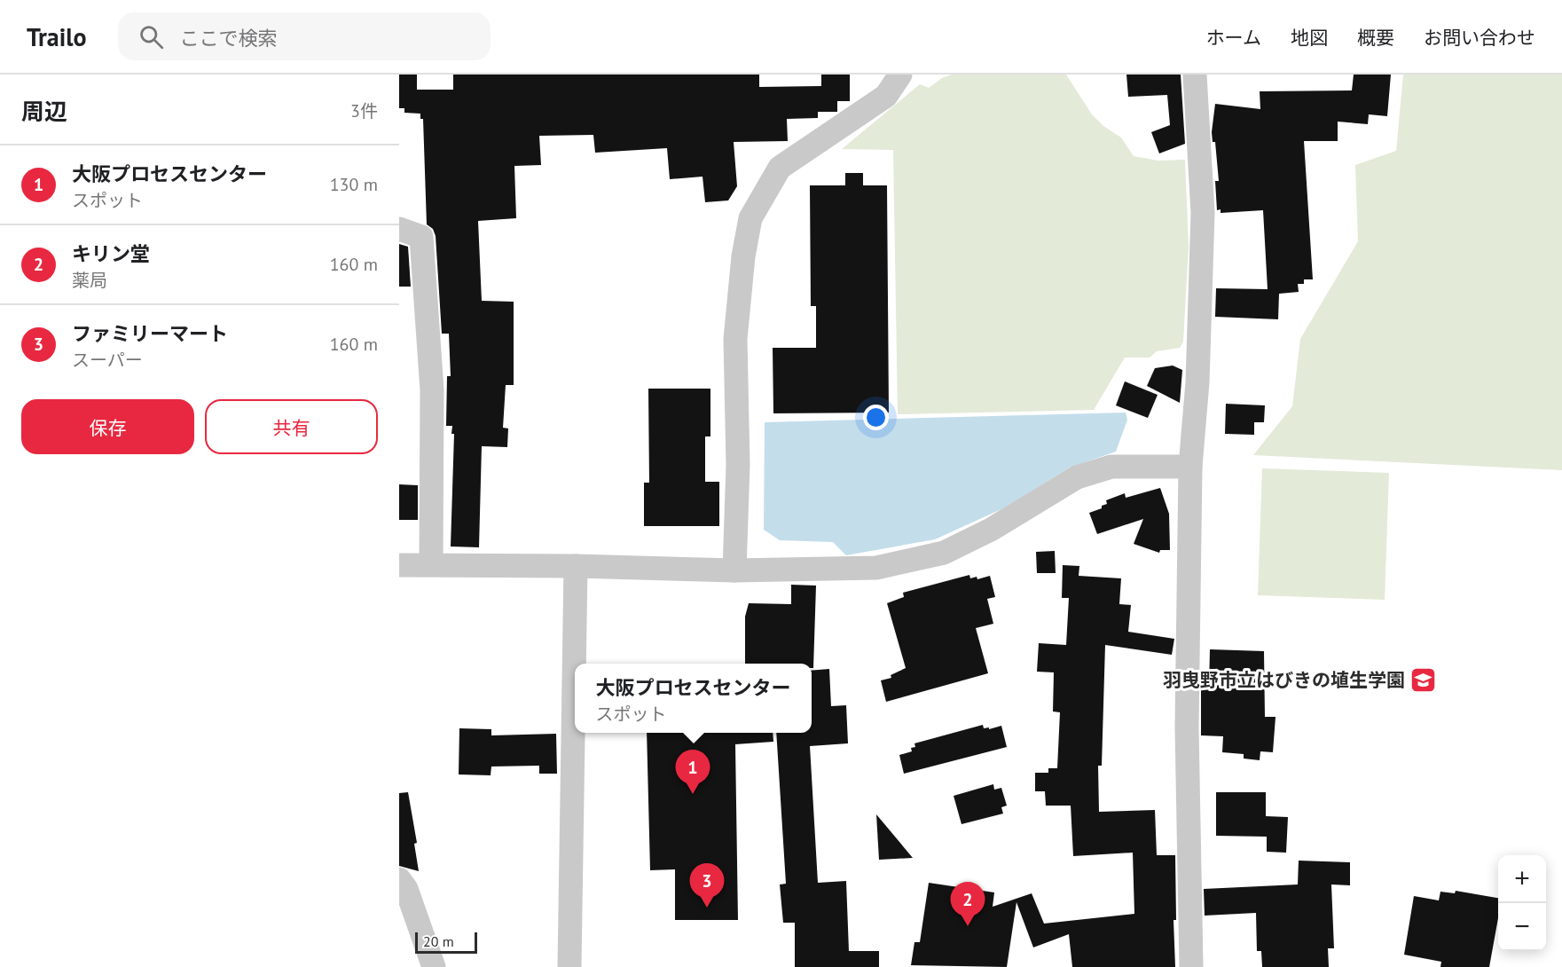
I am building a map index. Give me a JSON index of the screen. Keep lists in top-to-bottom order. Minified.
{"places":{"school or university":["羽曳野市立はびきの埴生学園"]},"scale_bar":"20 m","page":{"header":"Trailo","search":"ここで検索","nav":["ホーム","地図","概要","お問い合わせ"],"heading":["周辺","3件"],"list":[{"mark":"1","name":"大阪プロセスセンター","note":"スポット","value":"130 m"},{"mark":"2","name":"キリン堂","note":"薬局","value":"160 m"},{"mark":"3","name":"ファミリーマート","note":"スーパー","value":"160 m"}],"buttons":["保存","共有"],"popup":["大阪プロセスセンター","スポット"],"pins":["1","3","2"],"map_buttons":["+","−"],"scale":"20 m"}}
